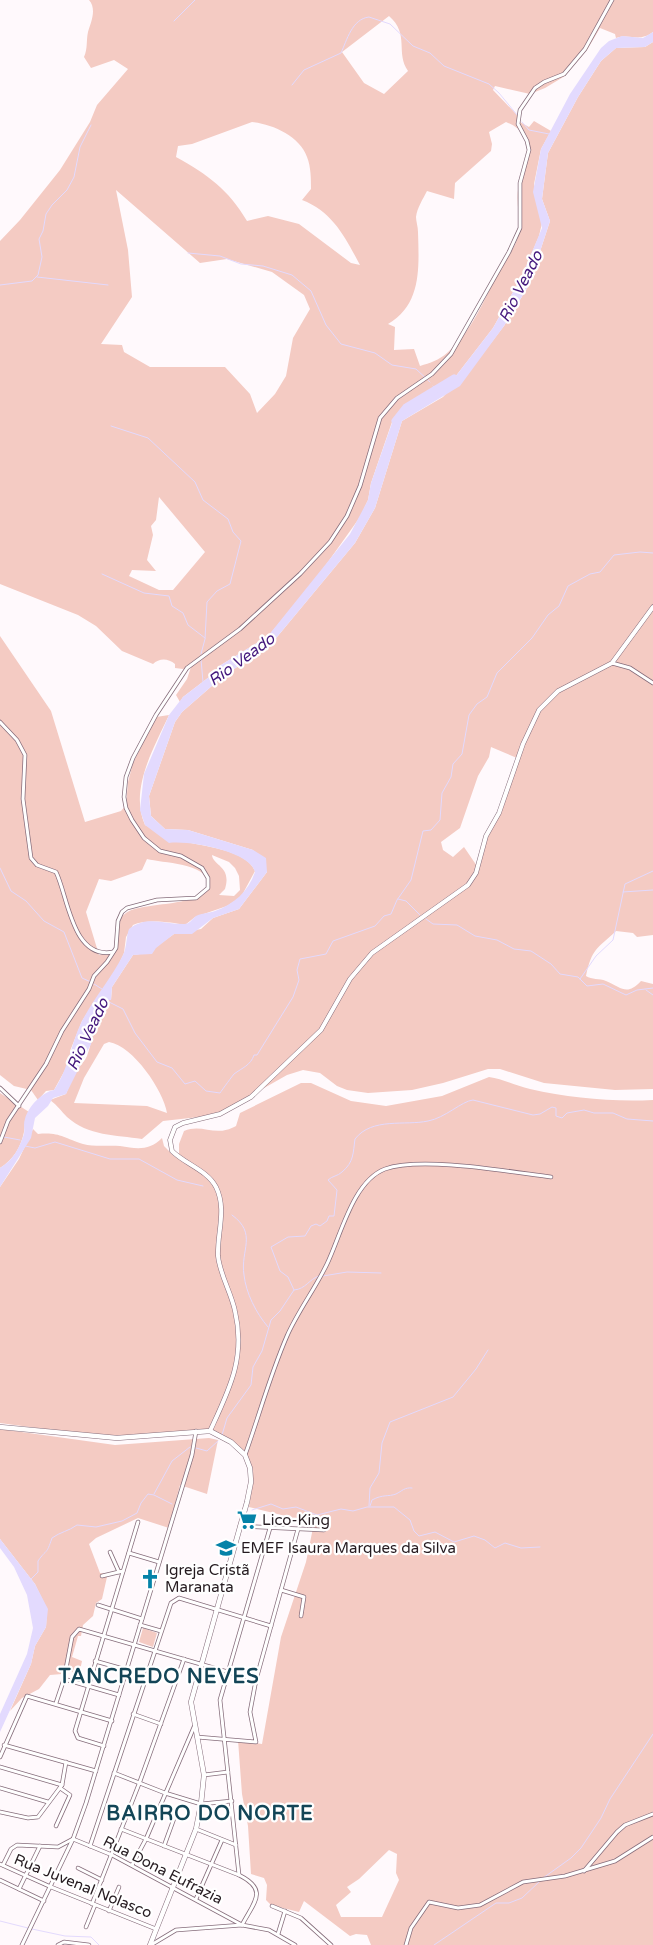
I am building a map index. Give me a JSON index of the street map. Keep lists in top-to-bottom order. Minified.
{"streets":{"street":["Rua Dona Eufrazia","Rua Juvenal Nolasco"]},"districts":["TANCREDO NEVES","BAIRRO DO NORTE"],"water":["Rio Veado"],"places":{"supermarket":["Lico-King"],"school or university":["EMEF Isaura Marques da Silva"],"church":["Igreja Cristã Maranata"]}}
